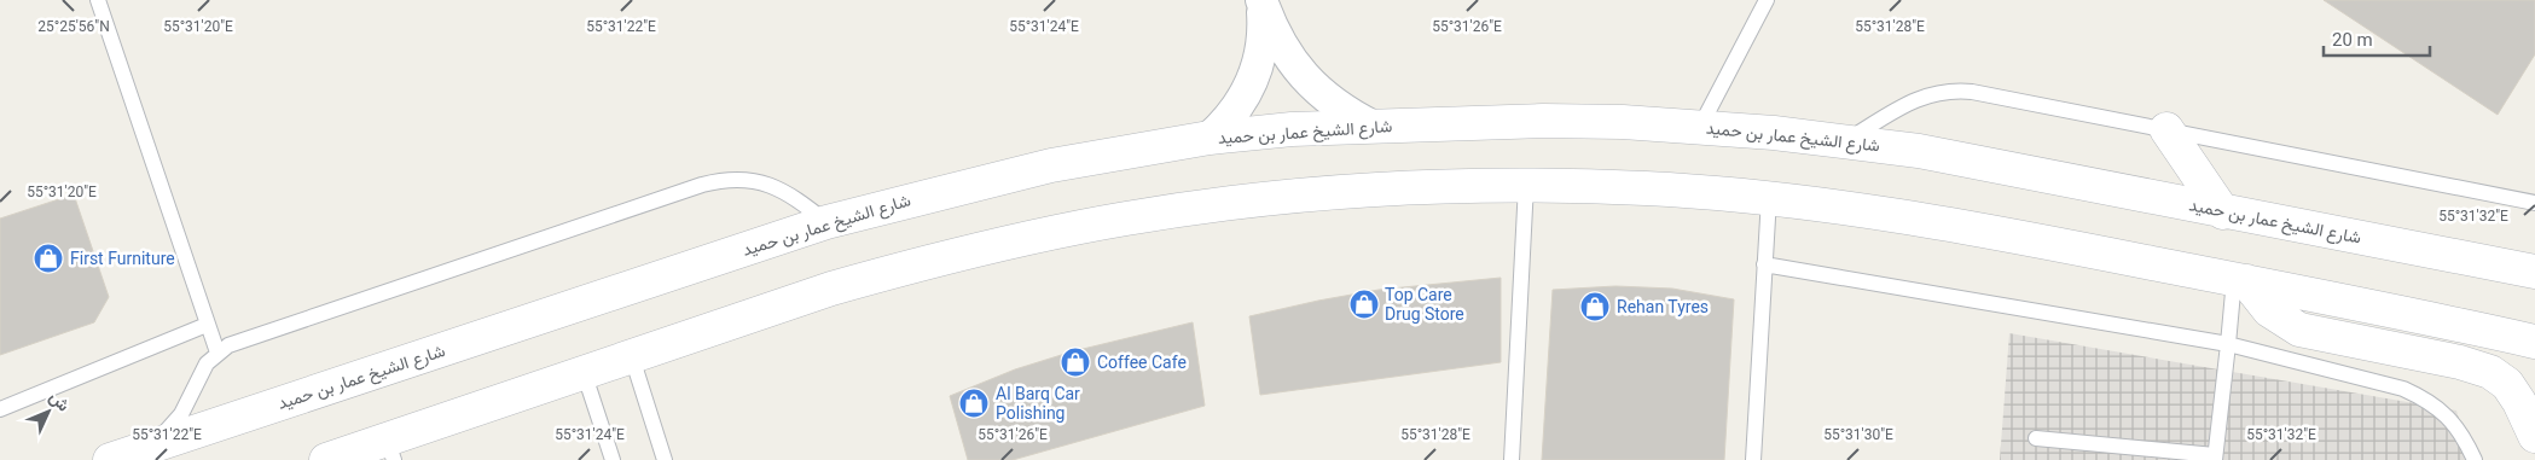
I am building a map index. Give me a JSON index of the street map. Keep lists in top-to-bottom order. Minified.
{"streets":{"street":["شارع الشيخ عمار بن حميد"]},"places":{"shop":["First Furniture","Top Care Drug Store","Rehan Tyres","Coffee Cafe","Al Barq Car Polishing"]},"scale_bar":"20 m","north":"top right","coordinates":["55°31'28\"E","55°31'20\"E","55°31'22\"E","55°31'24\"E","55°31'26\"E","25°25'56\"N","55°31'32\"E","55°31'30\"E"]}
